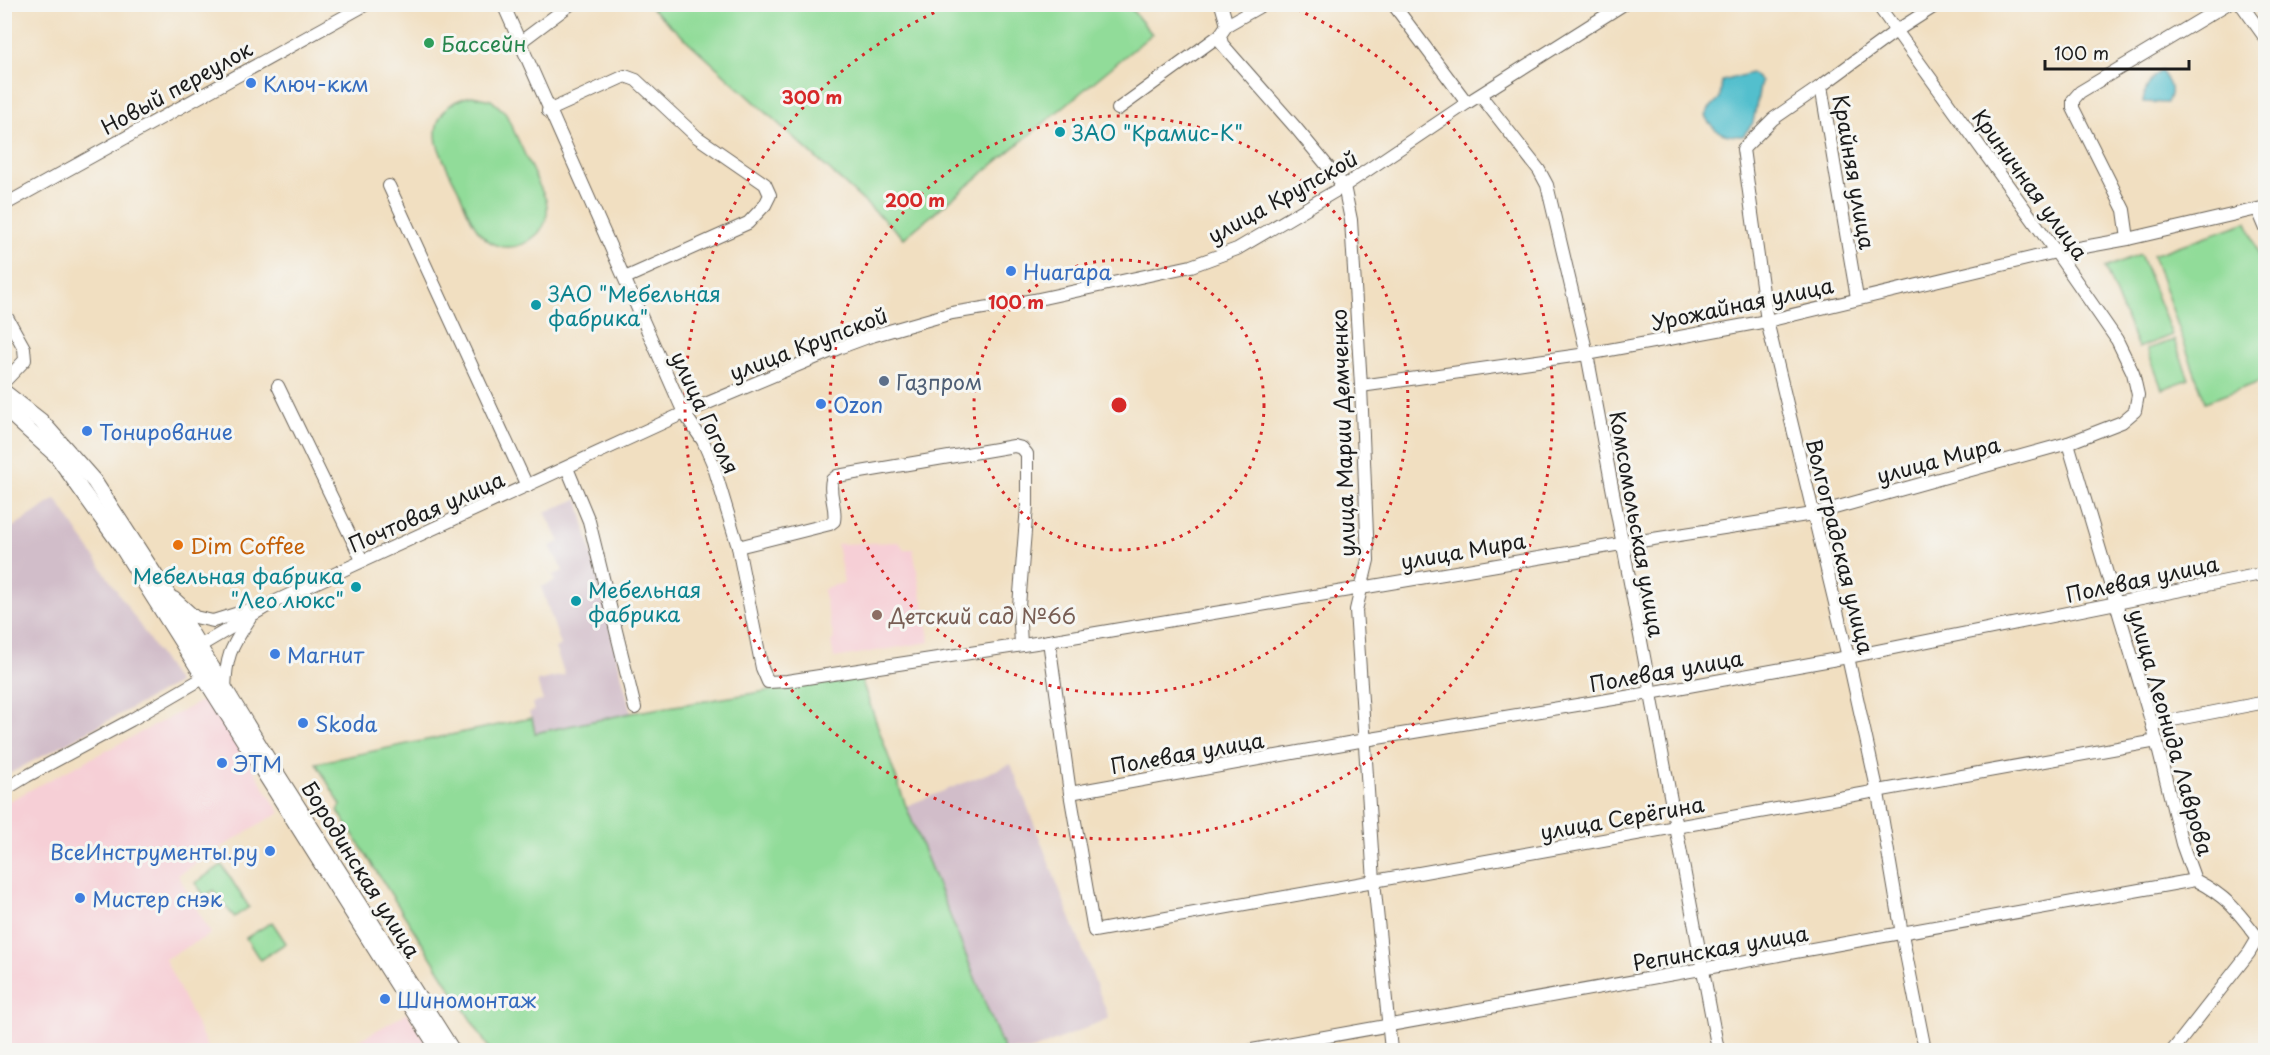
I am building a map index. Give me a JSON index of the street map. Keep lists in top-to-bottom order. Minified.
{"streets":{"main road":["Бородинская улица"],"street":["Новый переулок","Крайняя улица","Криничная улица","улица Крупской","Урожайная улица","улица Гоголя","улица Марии Демченко","улица Мира","Почтовая улица","Комсомольская улица","Волгоградская улица","Полевая улица","улица Леонида Лаврова","улица Серёгина","Репинская улица"]},"crossings":[["Крайняя улица","Криничная улица"],["Крайняя улица","Урожайная улица"],["Крайняя улица","Волгоградская улица"],["Криничная улица","Урожайная улица"],["Криничная улица","улица Мира"],["улица Крупской","улица Гоголя"],["улица Крупской","улица Марии Демченко"],["улица Крупской","Почтовая улица"],["улица Крупской","Комсомольская улица"],["Урожайная улица","улица Марии Демченко"],["Урожайная улица","Комсомольская улица"],["Урожайная улица","Волгоградская улица"],["улица Гоголя","улица Мира"],["улица Гоголя","Почтовая улица"],["улица Марии Демченко","улица Мира"],["улица Марии Демченко","Полевая улица"],["улица Марии Демченко","улица Серёгина"],["улица Марии Демченко","Репинская улица"],["улица Мира","Комсомольская улица"],["улица Мира","Волгоградская улица"],["улица Мира","улица Леонида Лаврова"],["Почтовая улица","Бородинская улица"],["Комсомольская улица","Полевая улица"],["Комсомольская улица","улица Серёгина"],["Комсомольская улица","Репинская улица"],["Волгоградская улица","Полевая улица"],["Волгоградская улица","улица Серёгина"],["Волгоградская улица","Репинская улица"],["Полевая улица","улица Леонида Лаврова"],["Полевая улица","улица Серёгина"],["улица Леонида Лаврова","улица Серёгина"],["улица Леонида Лаврова","Репинская улица"]],"places":["Бассейн","Ключ-ккм","ЗАО \"Крамис-К\"","Ниагара","ЗАО \"Мебельная фабрика\"","Газпром","Ozon","Тонирование","Dim Coffee","Мебельная фабрика \"Лео люкс\"","Мебельная фабрика","Детский сад №66","Магнит","Skoda","ЭТМ","ВсеИнструменты.ру","Мистер снэк","Шиномонтаж"],"scale_bar":"100 m","rings":["300 m","200 m","100 m"]}
